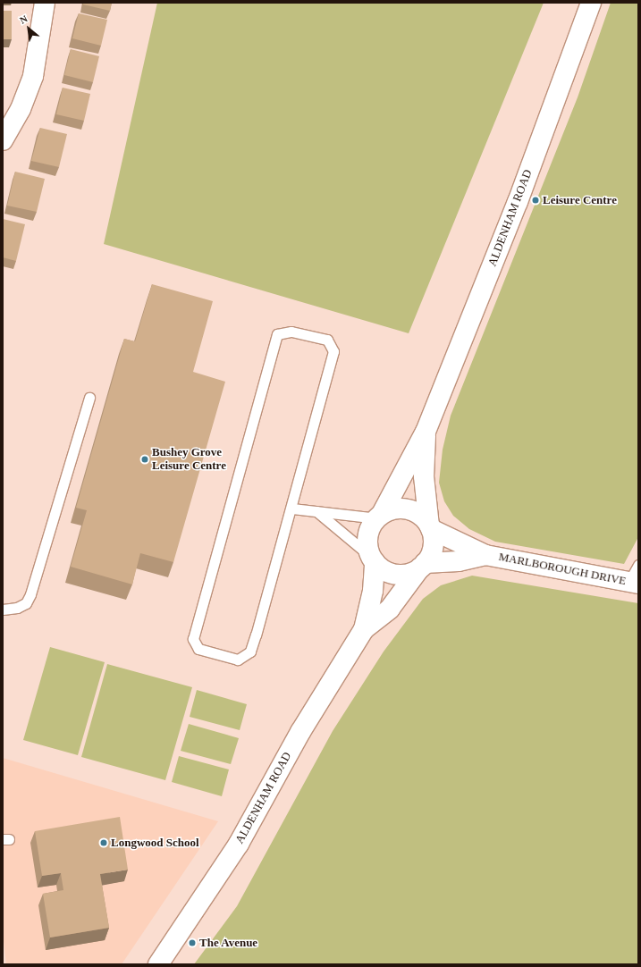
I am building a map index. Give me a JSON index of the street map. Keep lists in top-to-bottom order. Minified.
{"streets":{"main road":["ALDENHAM ROAD","MARLBOROUGH DRIVE"]},"crossings":[["ALDENHAM ROAD","MARLBOROUGH DRIVE"]],"places":["Leisure Centre","Bushey Grove Leisure Centre","Longwood School","The Avenue"],"north":"top left"}
